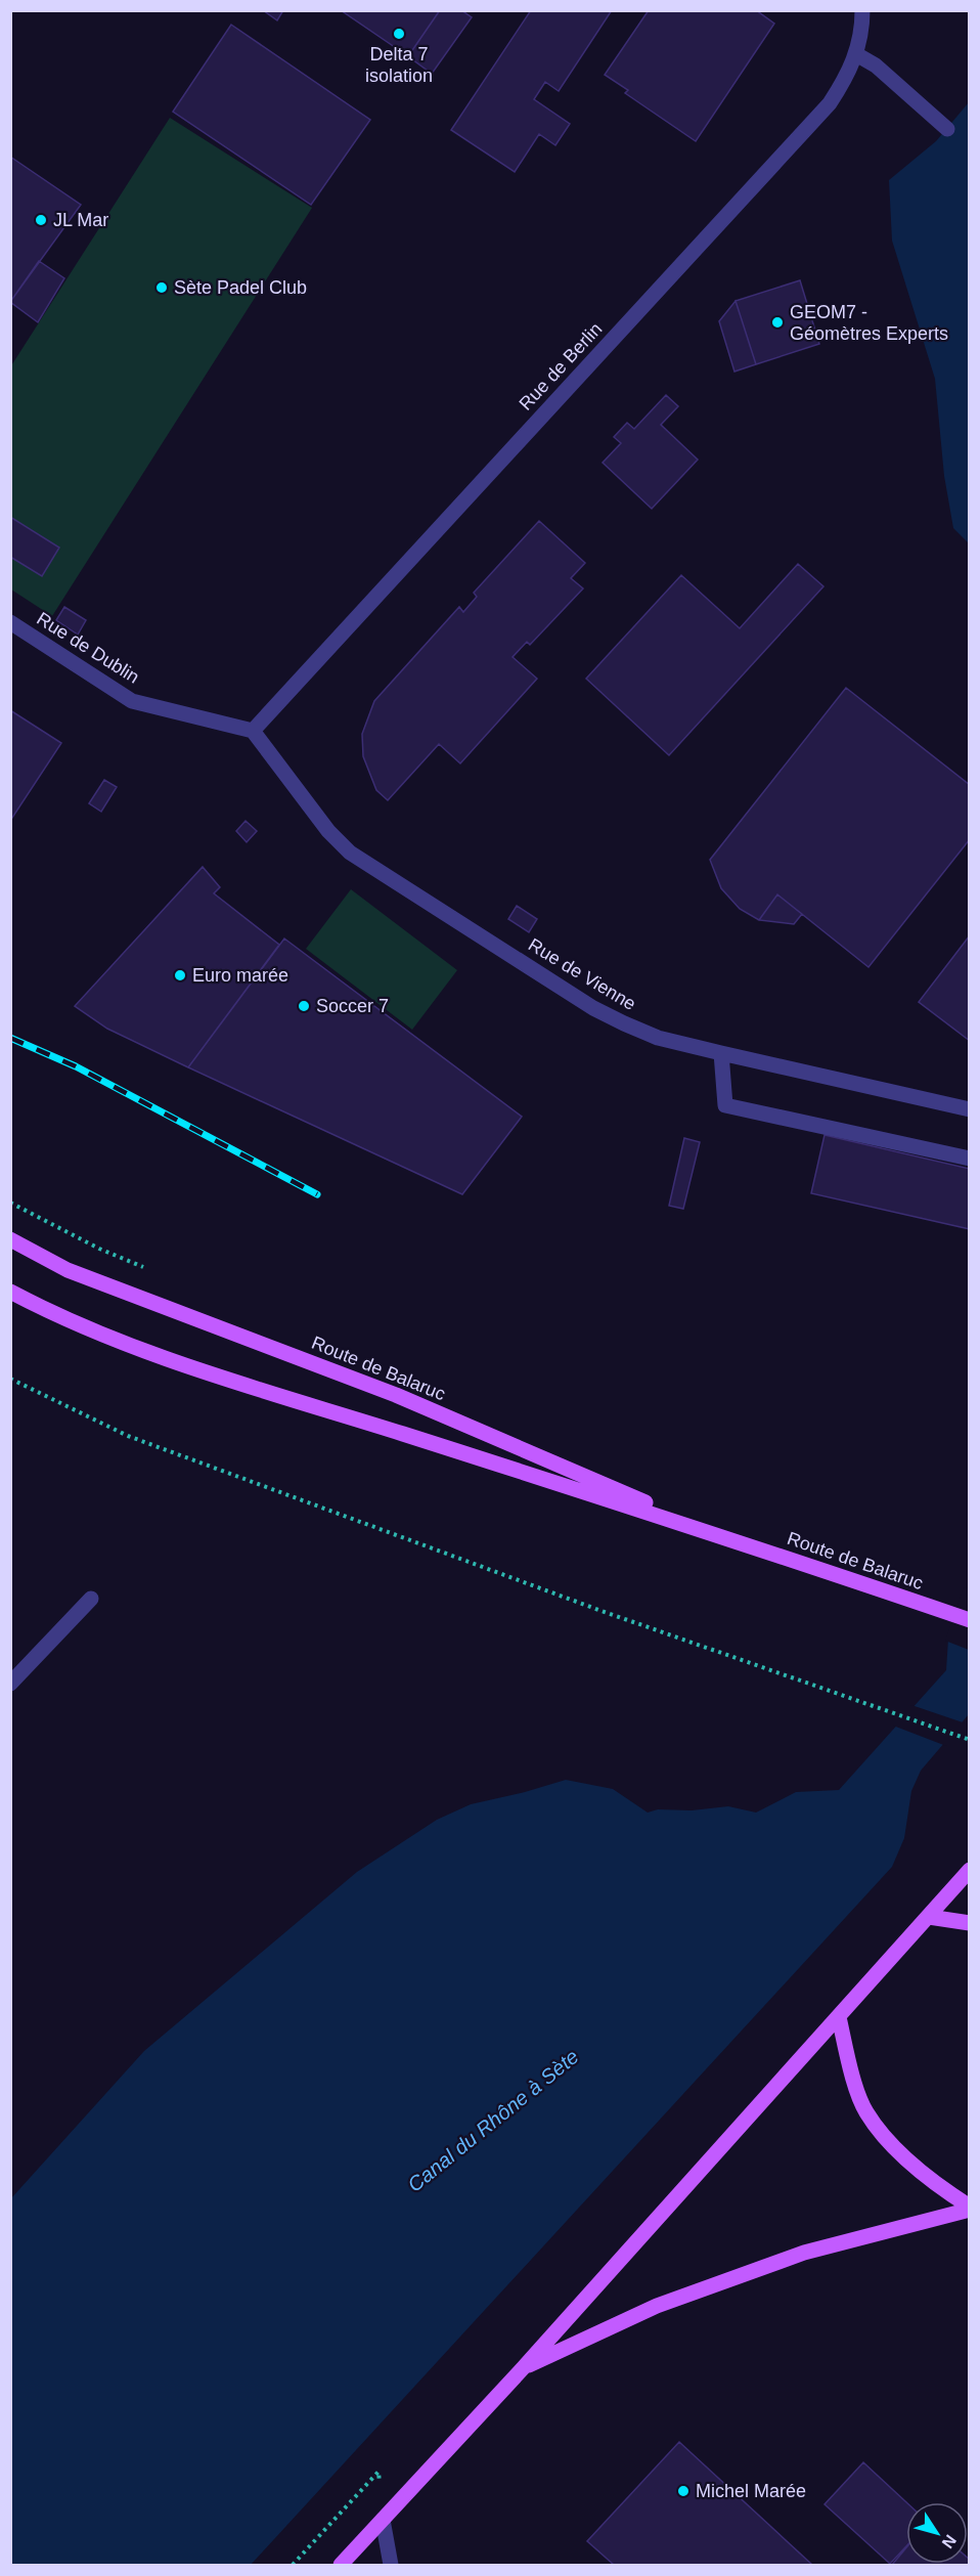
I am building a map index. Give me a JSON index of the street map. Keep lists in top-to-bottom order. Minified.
{"streets":{"main road":["Route de Balaruc"],"street":["Rue de Berlin","Rue de Dublin","Rue de Vienne"]},"crossings":[["Rue de Berlin","Rue de Dublin"],["Rue de Berlin","Rue de Vienne"],["Rue de Dublin","Rue de Vienne"]],"water":["Canal du Rhône à Sète"],"places":["Delta 7 isolation","JL Mar","Sète Padel Club","GEOM7 - Géomètres Experts","Euro marée","Soccer 7","Michel Marée"],"north":"bottom right"}
